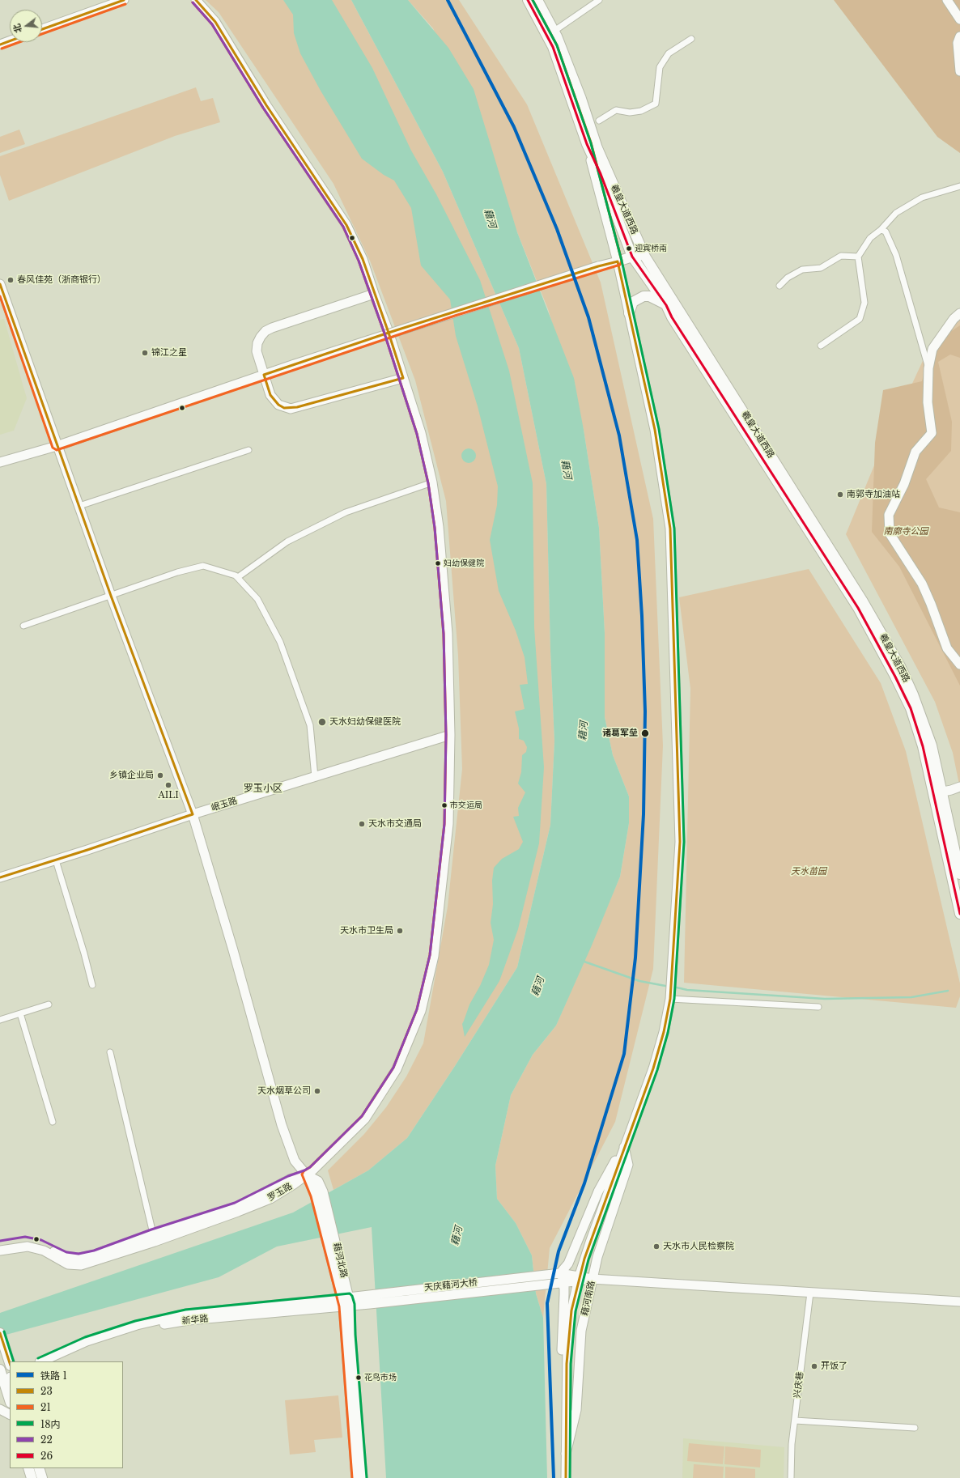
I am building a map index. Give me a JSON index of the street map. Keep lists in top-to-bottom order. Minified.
{"streets":{"main road":["羲皇大道西路","岷玉路","罗玉路","藉河北路","天庆藉河大桥","藉河南路","新华路"],"street":["兴庆巷"]},"crossings":[["羲皇大道西路","藉河南路"],["岷玉路","藉河北路"],["罗玉路","藉河北路"],["藉河北路","天庆藉河大桥"],["藉河北路","新华路"],["天庆藉河大桥","藉河南路"],["天庆藉河大桥","新华路"],["天庆藉河大桥","兴庆巷"]],"districts":["罗玉小区"],"water":["藉河"],"parks":["南廓寺公园","天水苗园"],"places":["迎宾桥南","春风佳苑（浙商银行）","锦江之星","南郭寺加油站","妇幼保健院","天水妇幼保健医院","诸葛军垒","乡镇企业局","AILI","市交运局","天水市交通局","天水市卫生局","天水烟草公司","天水市人民检察院","开饭了","花鸟市场"],"lines":["rail line 1","transit line 23","transit line 21","transit line 18内","transit line 26","transit line 22"],"legend":["铁路 1","23","21","18内","22","26"],"north":"left"}
